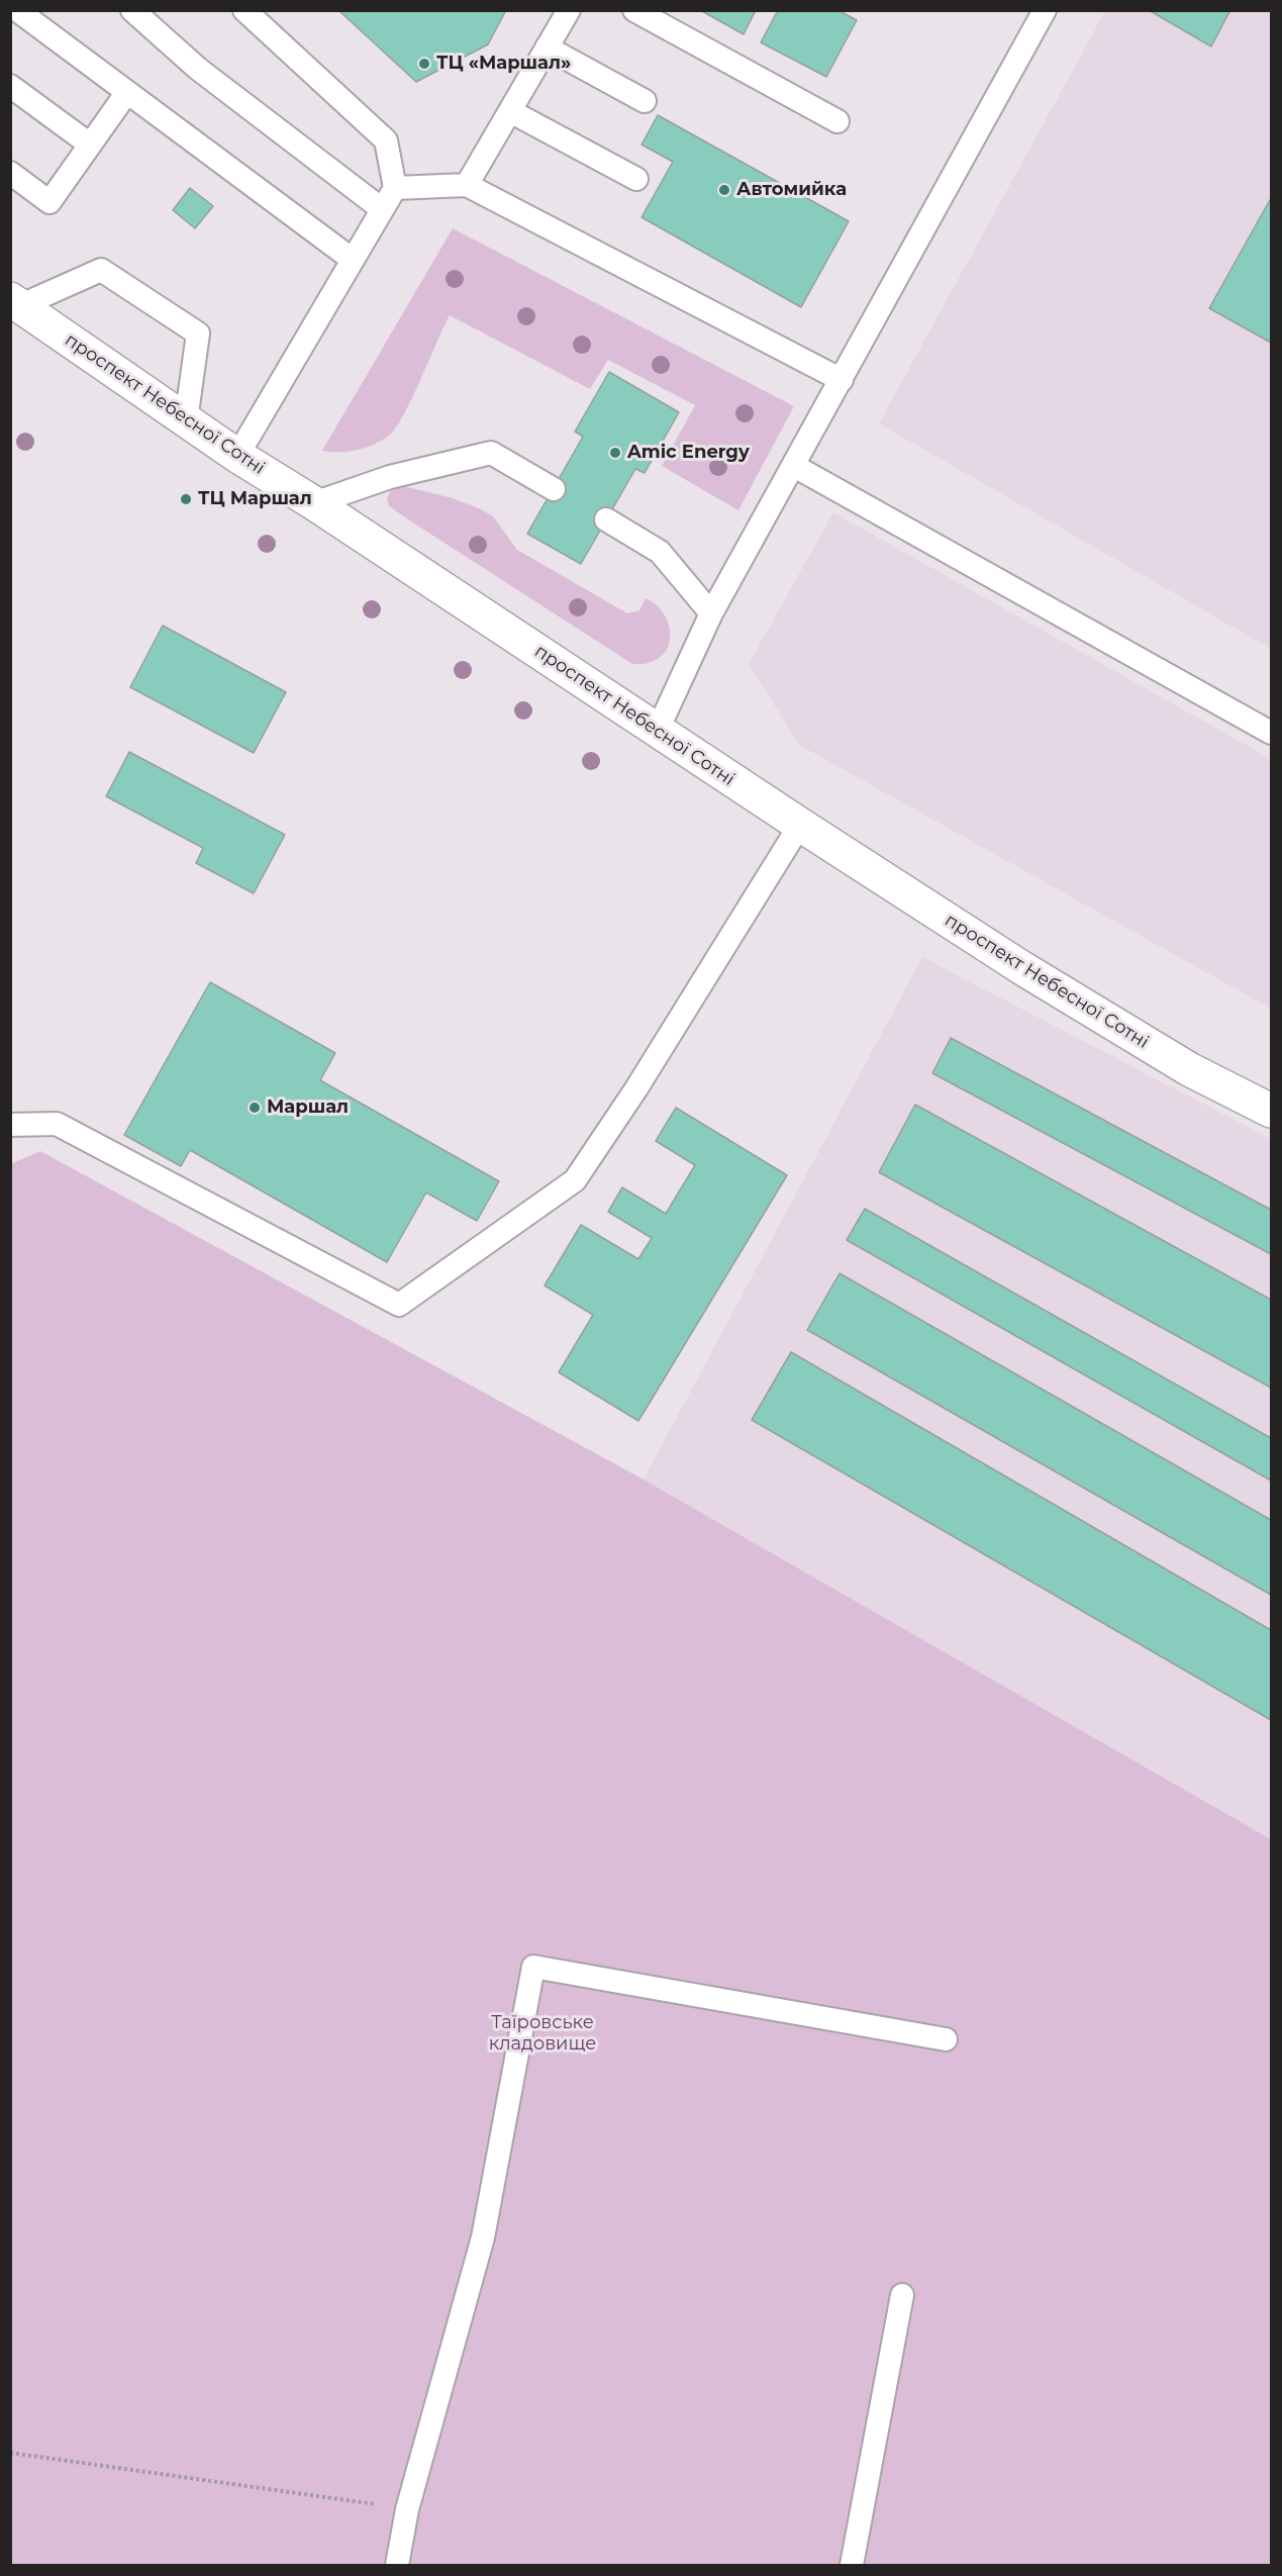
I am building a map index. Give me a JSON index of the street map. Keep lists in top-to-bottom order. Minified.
{"streets":{"main road":["проспект Небесної Сотні"]},"parks":["Таїровське кладовище"],"places":["ТЦ «Маршал»","Автомийка","Amic Energy","ТЦ Маршал","Маршал"]}
